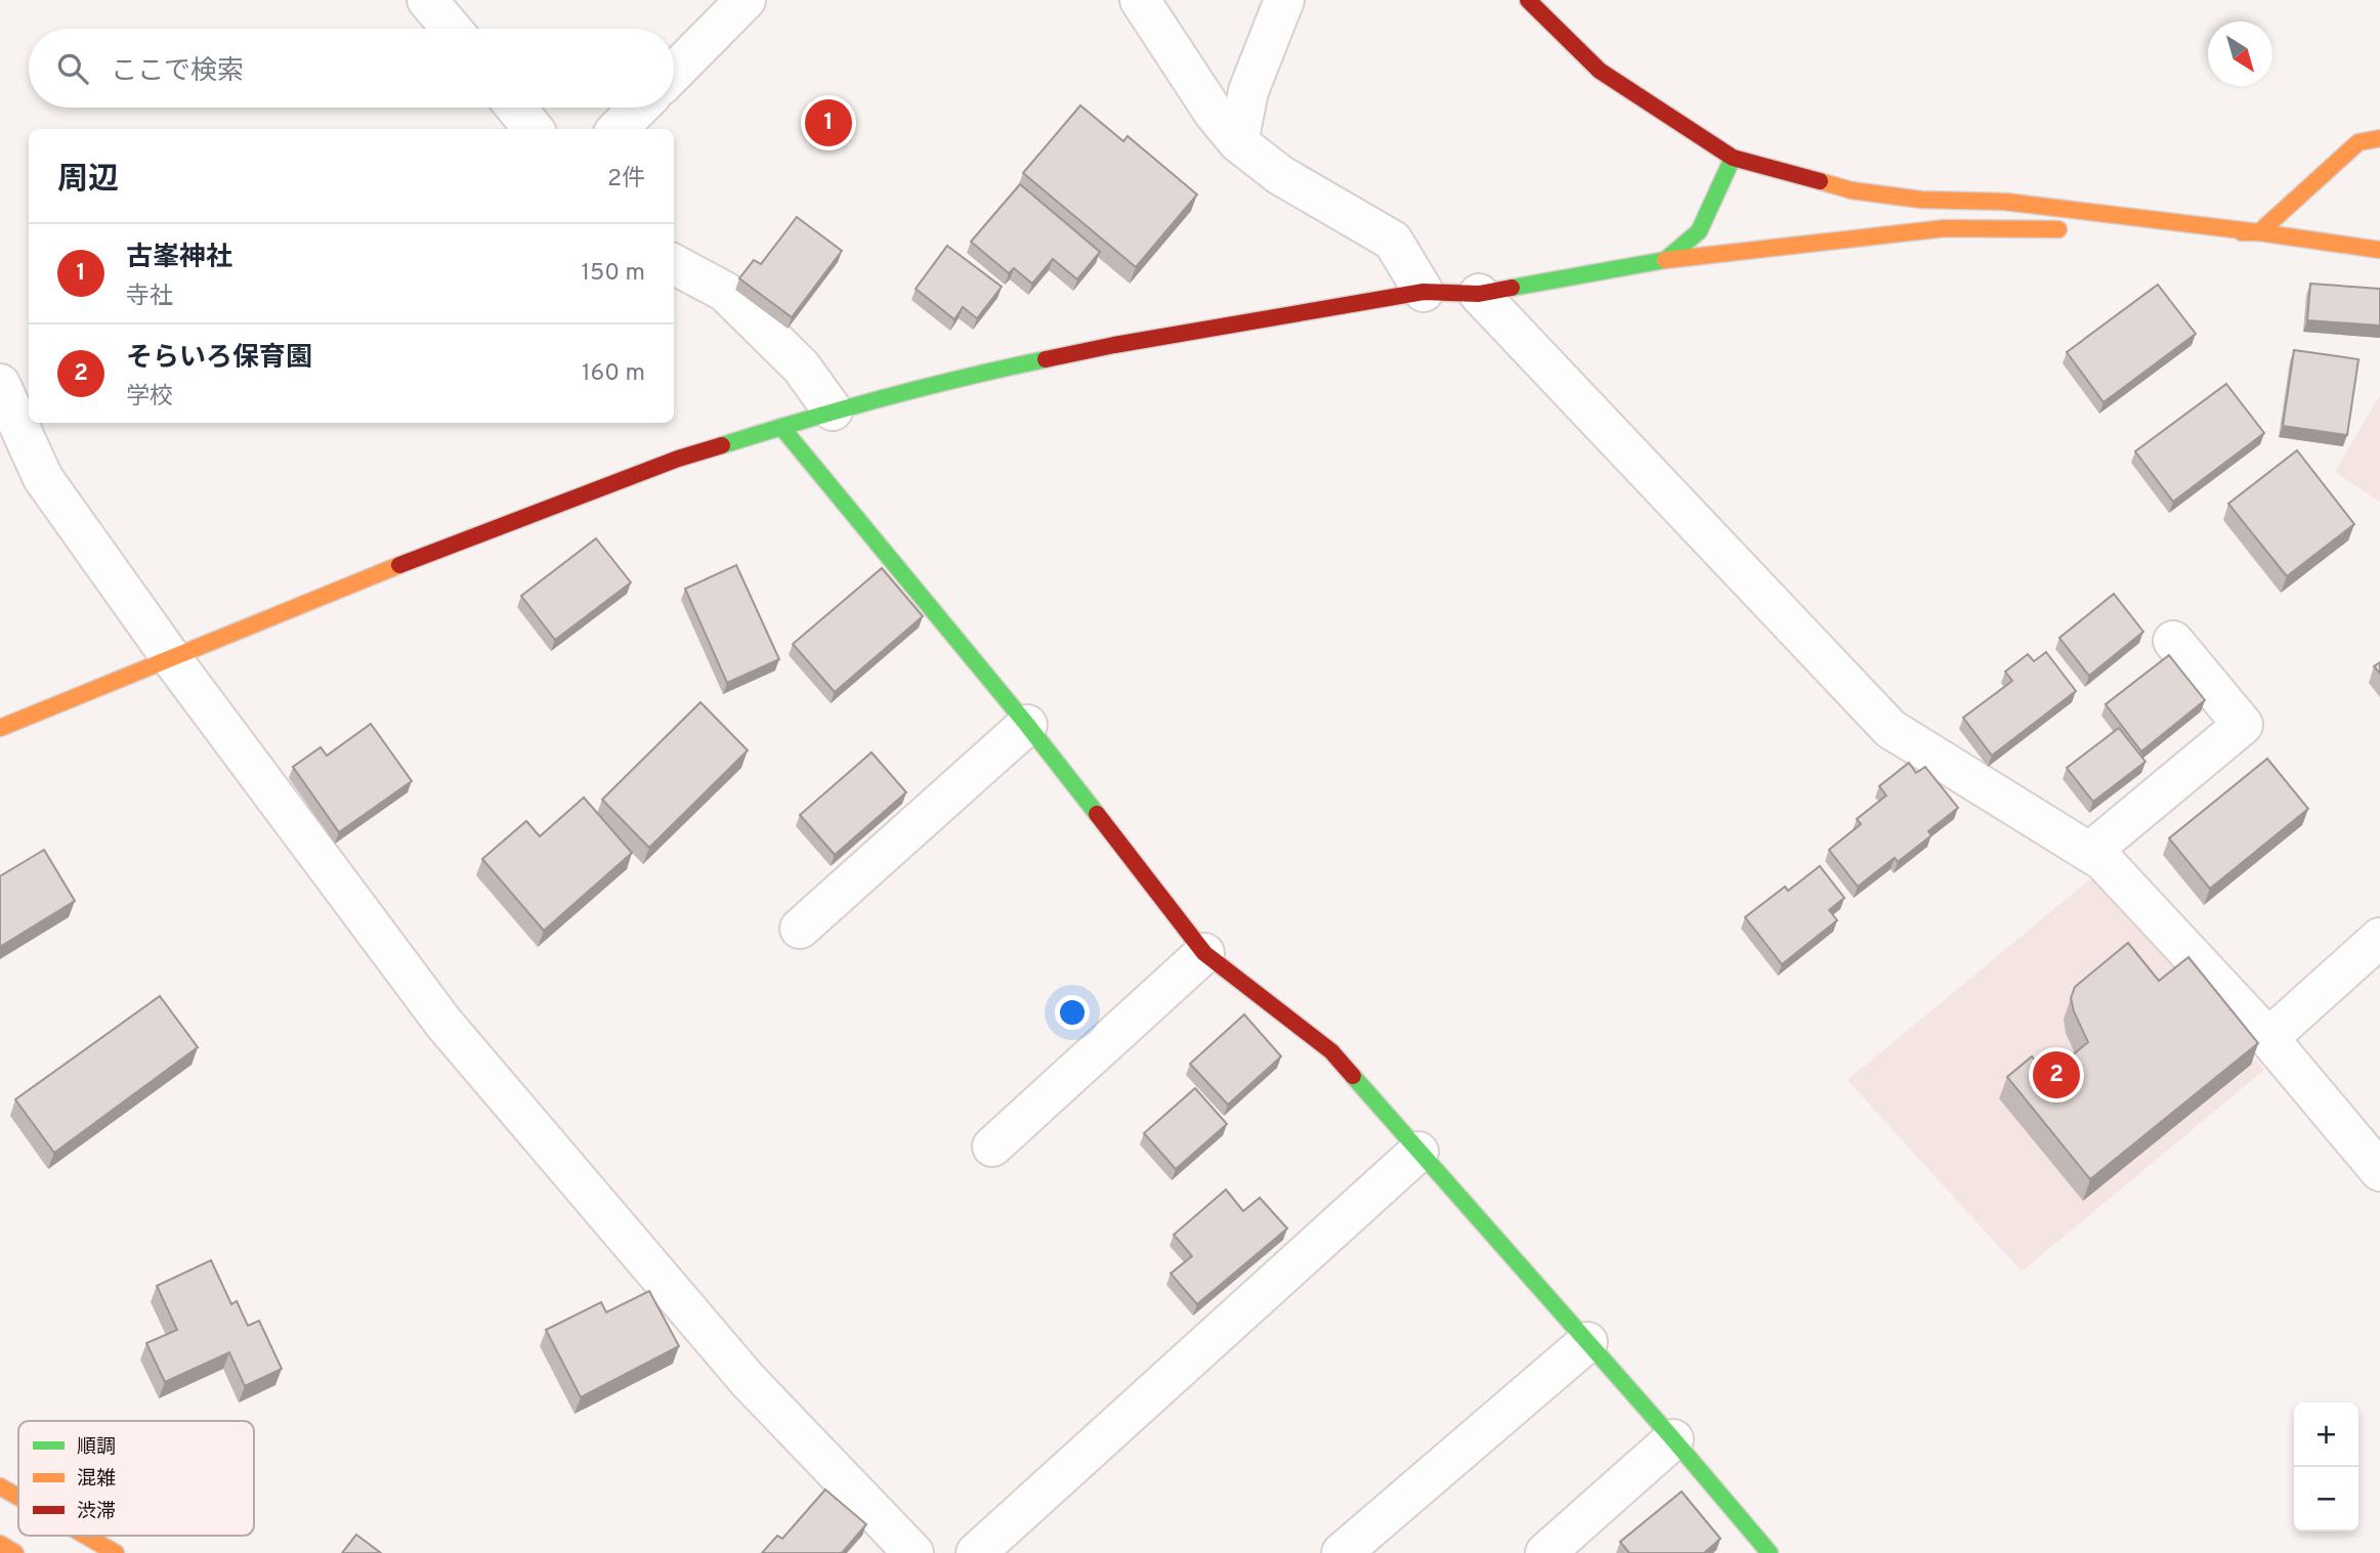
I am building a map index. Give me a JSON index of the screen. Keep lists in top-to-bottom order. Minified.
{"legend":["順調","混雑","渋滞"],"north":"bottom right","page":{"search":"ここで検索","pins":["1","2"],"heading":["周辺","2件"],"list":[{"mark":"1","name":"古峯神社","note":"寺社","value":"150 m"},{"mark":"2","name":"そらいろ保育園","note":"学校","value":"160 m"}],"map_buttons":["+","−"]}}
